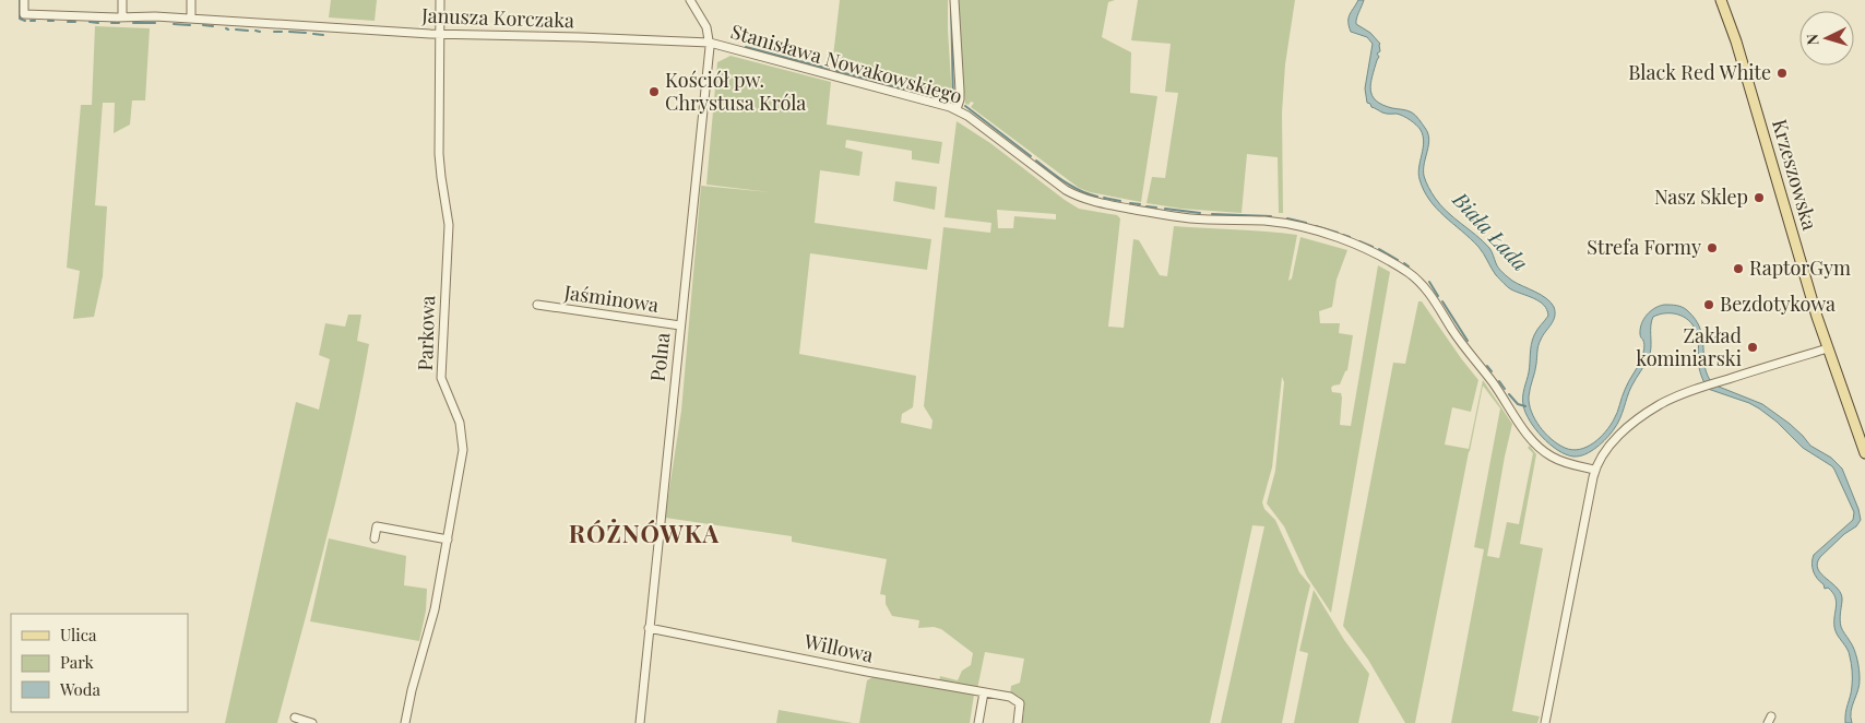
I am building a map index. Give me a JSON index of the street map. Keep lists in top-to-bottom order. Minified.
{"streets":{"main road":["Krzeszowska"],"street":["Janusza Korczaka","Stanisława Nowakowskiego","Jaśminowa","Parkowa","Polna","Willowa"]},"crossings":[["Janusza Korczaka","Stanisława Nowakowskiego"],["Janusza Korczaka","Parkowa"],["Janusza Korczaka","Polna"],["Stanisława Nowakowskiego","Polna"],["Jaśminowa","Polna"],["Polna","Willowa"]],"districts":["RÓŻNÓWKA"],"water":["Biała Łada"],"places":["Black Red White","Kościół pw. Chrystusa Króla","Nasz Sklep","Strefa Formy","RaptorGym","Bezdotykowa","Zakład kominiarski"],"legend":["Ulica","Park","Woda"],"north":"left"}
